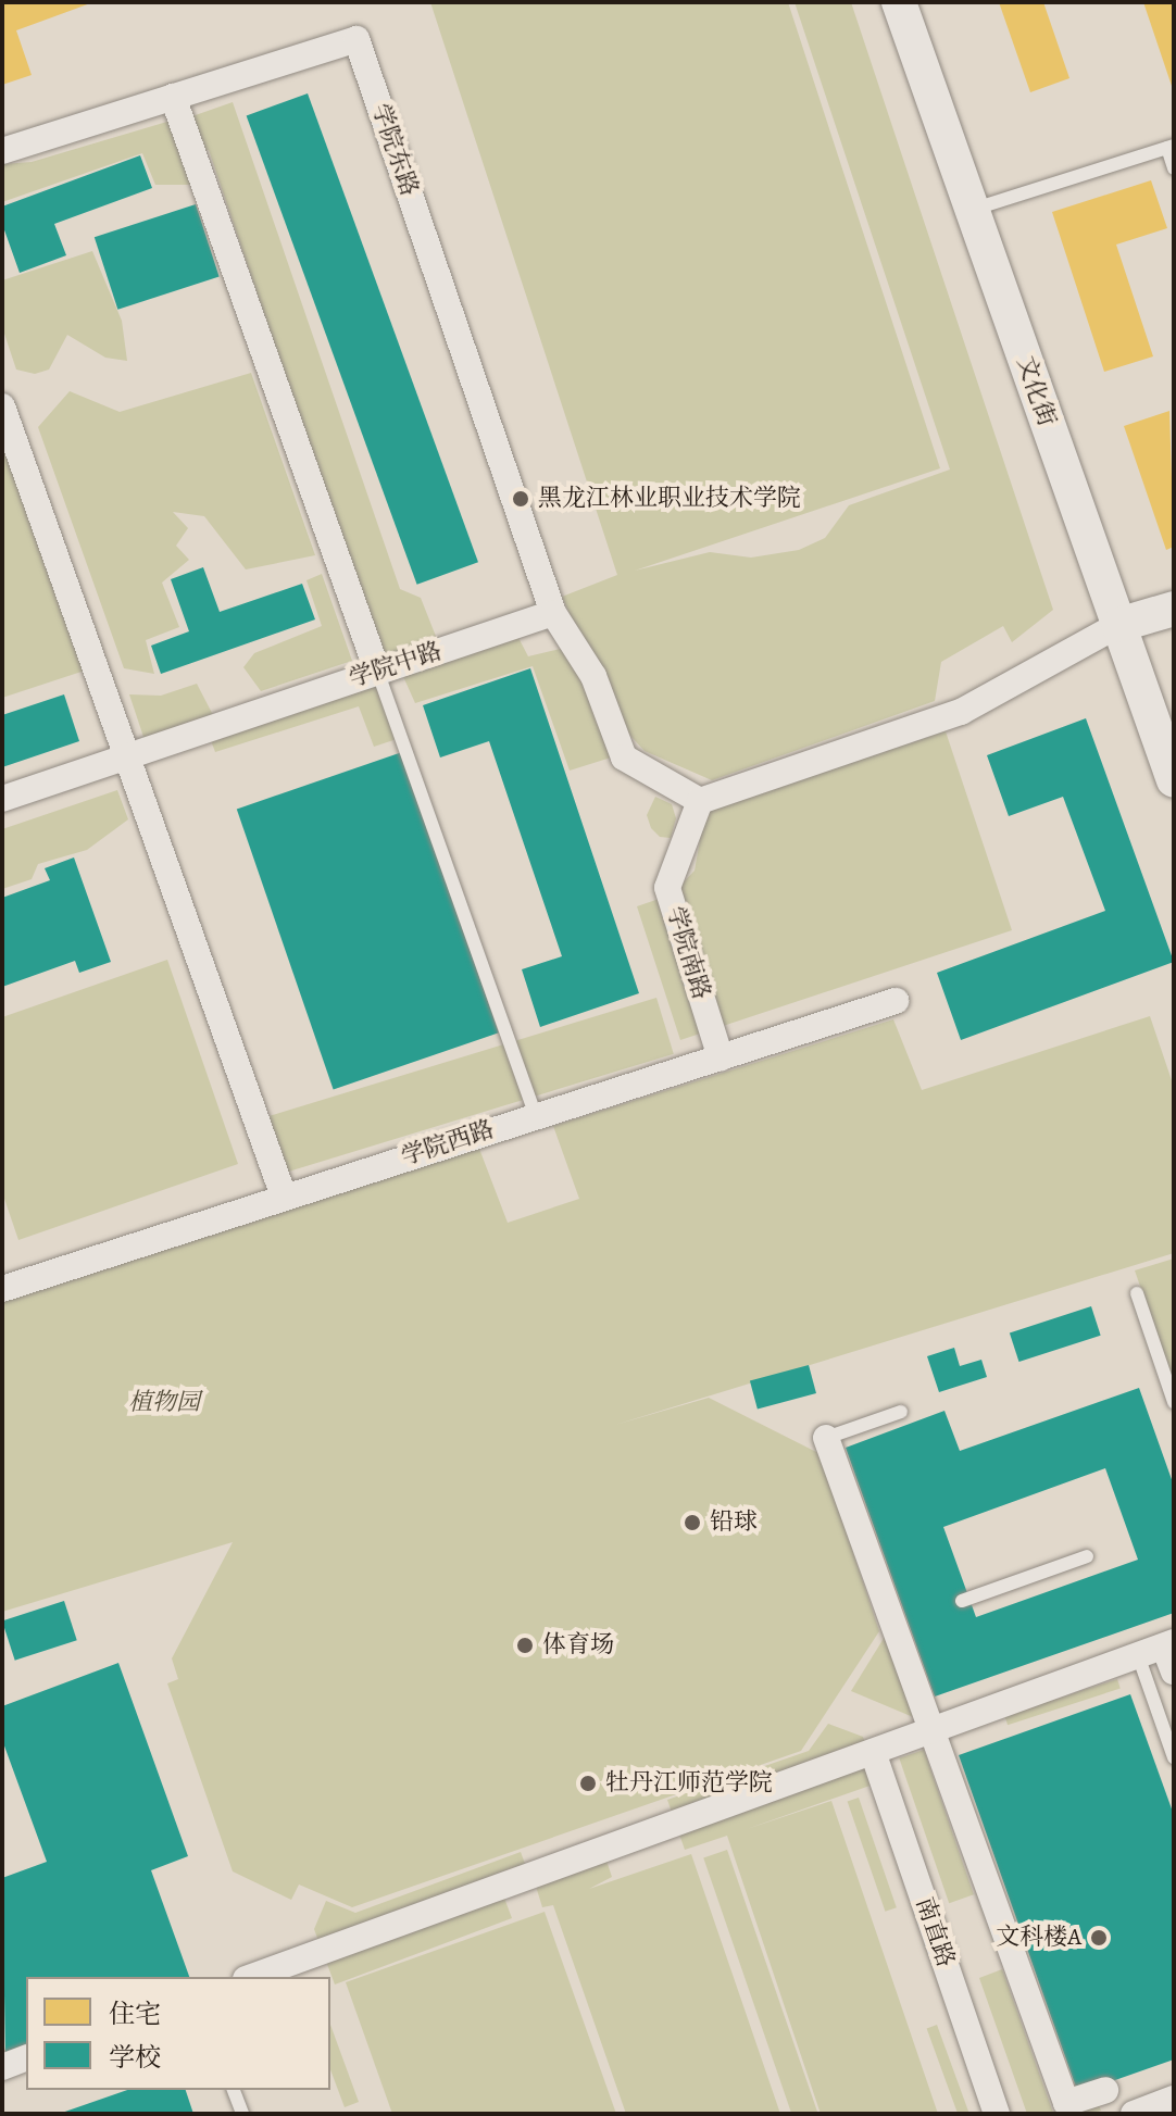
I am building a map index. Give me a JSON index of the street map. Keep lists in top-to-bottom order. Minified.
{"streets":{"street":["学院东路","文化街","学院中路","学院南路","学院西路","南直路"]},"crossings":[["学院东路","学院中路"],["学院南路","学院西路"]],"parks":["植物园"],"places":["黑龙江林业职业技术学院","铅球","体育场","牡丹江师范学院","文科楼A"],"legend":["住宅","学校"]}
